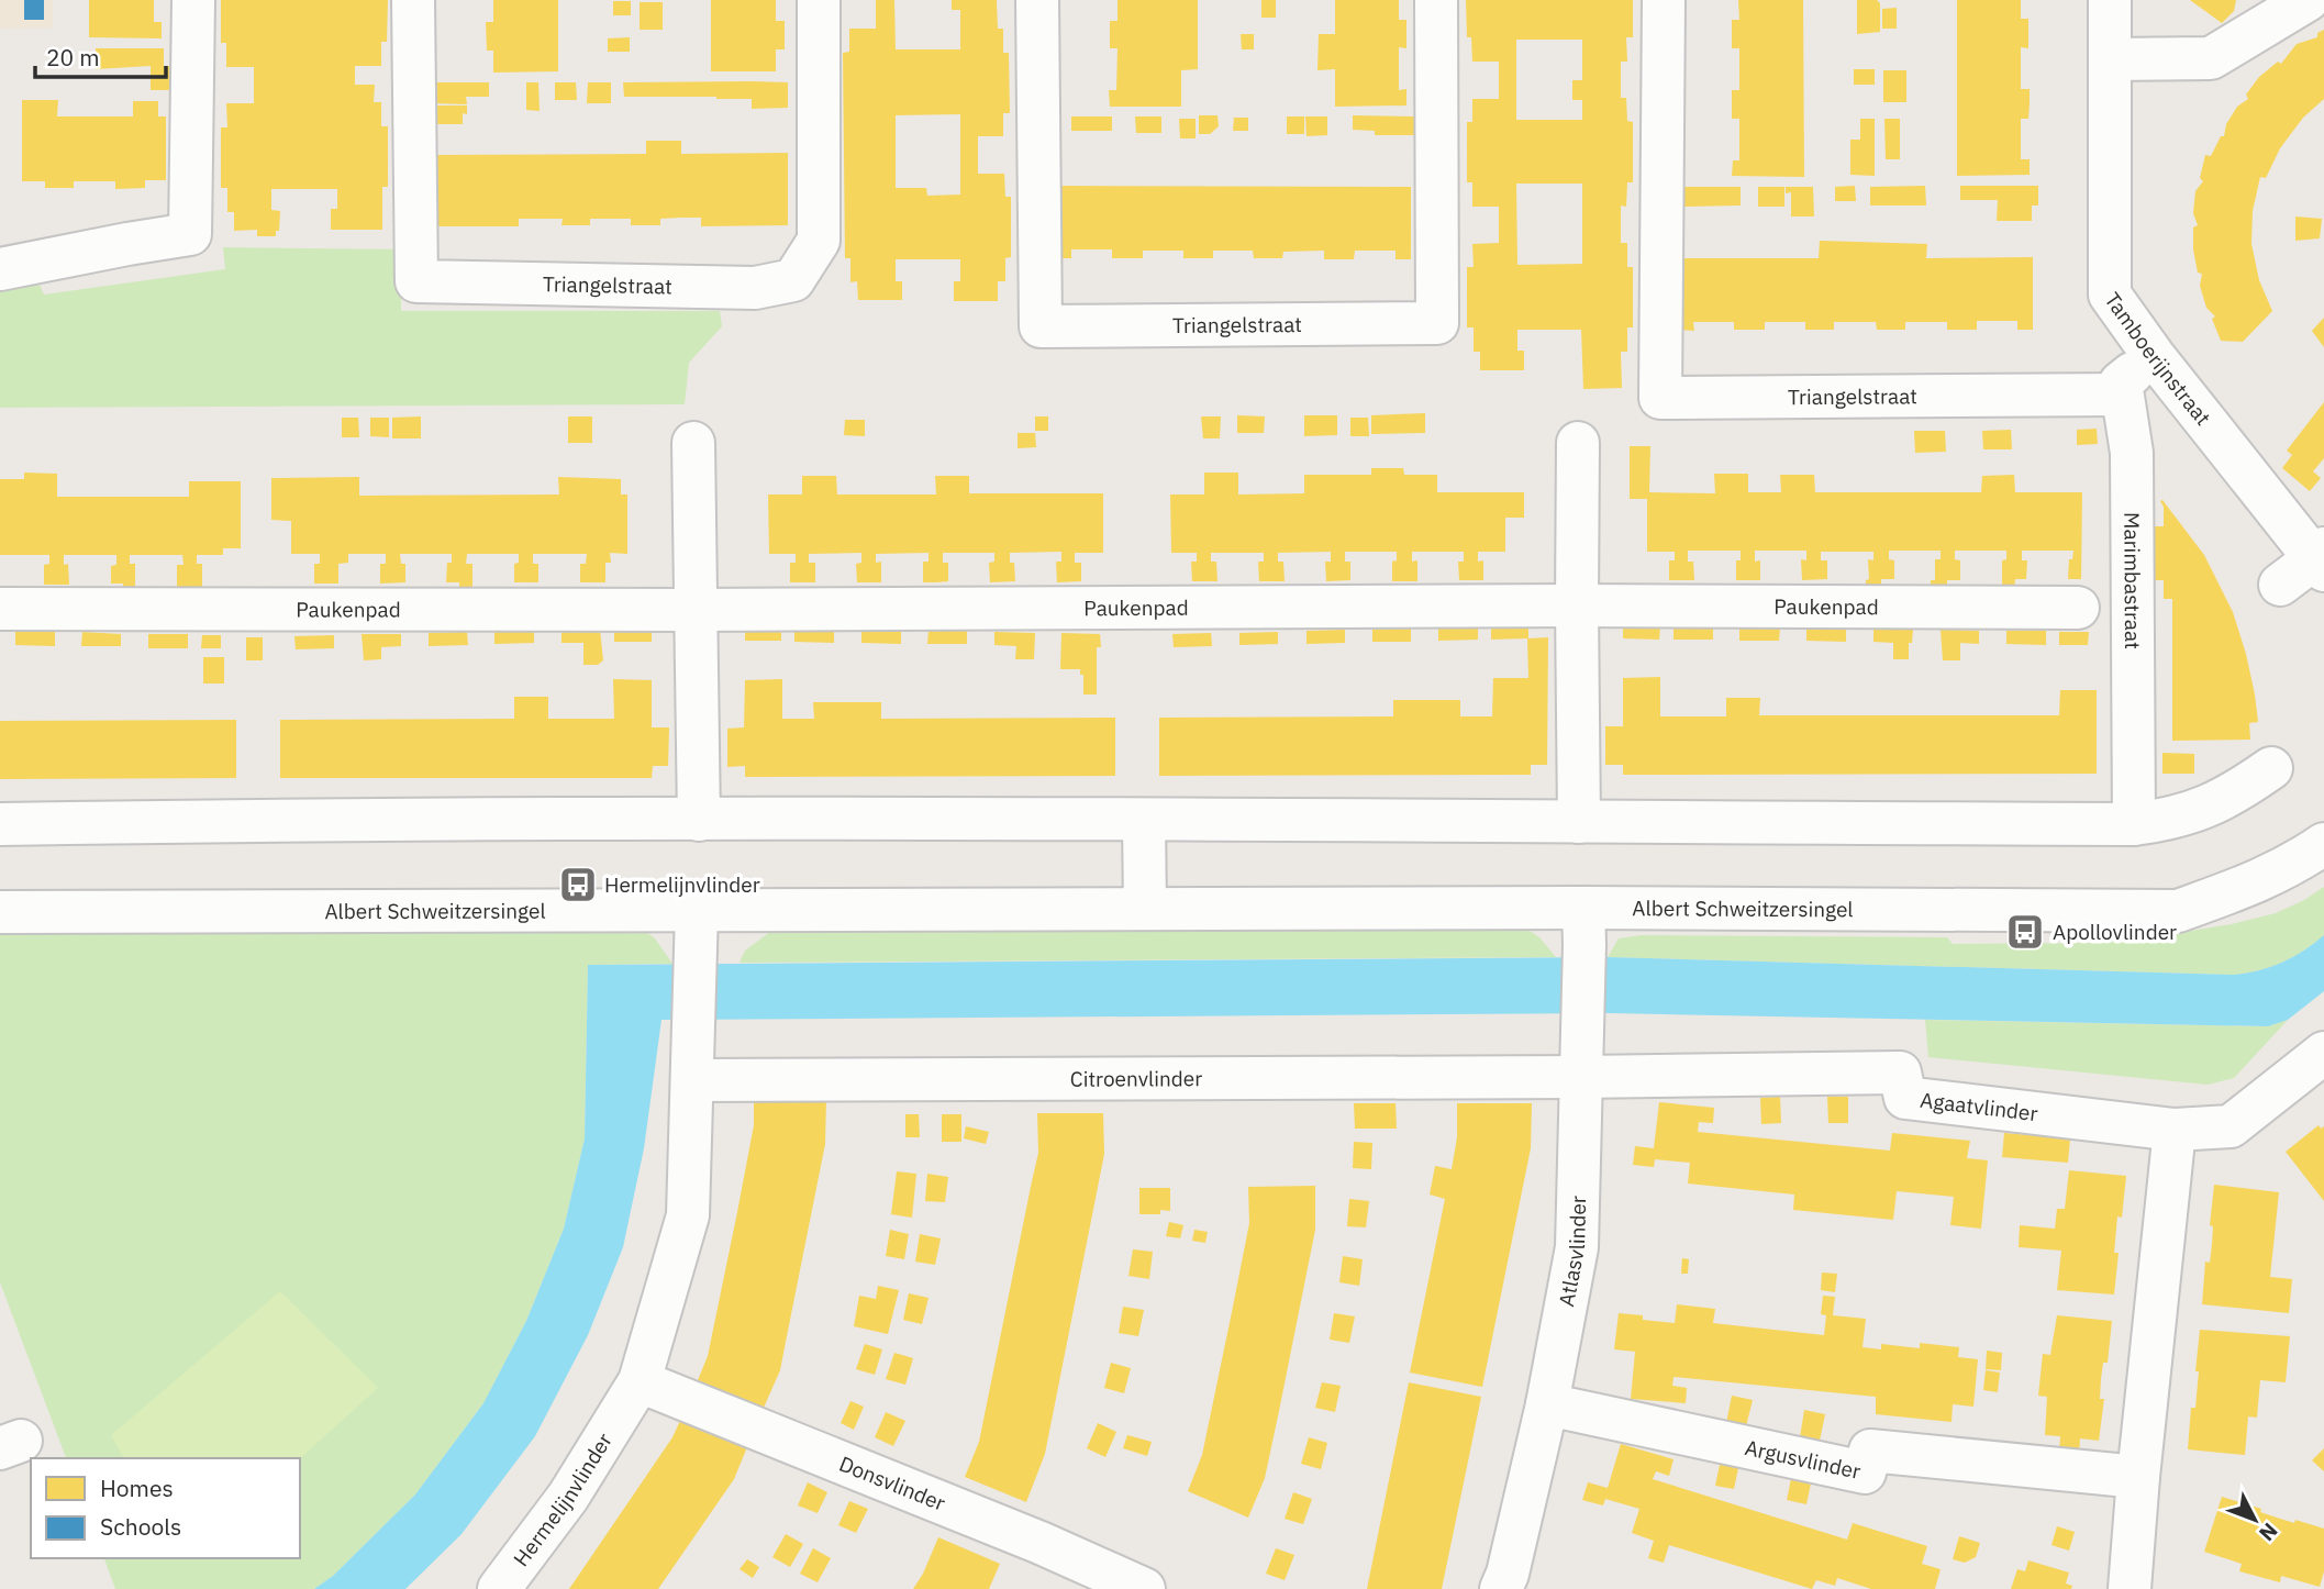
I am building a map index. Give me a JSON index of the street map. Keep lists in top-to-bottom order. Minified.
{"streets":{"street":["Triangelstraat","Tamboerijnstraat","Marimbastraat","Paukenpad","Albert Schweitzersingel","Citroenvlinder","Agaatvlinder","Atlasvlinder","Argusvlinder","Donsvlinder","Hermelijnvlinder"]},"crossings":[["Triangelstraat","Marimbastraat"],["Albert Schweitzersingel","Atlasvlinder"],["Albert Schweitzersingel","Hermelijnvlinder"],["Citroenvlinder","Agaatvlinder"],["Citroenvlinder","Atlasvlinder"],["Citroenvlinder","Hermelijnvlinder"],["Agaatvlinder","Atlasvlinder"],["Atlasvlinder","Argusvlinder"],["Donsvlinder","Hermelijnvlinder"]],"places":{"bus stop":["Hermelijnvlinder","Apollovlinder"]},"legend":["Homes","Schools"],"scale_bar":"20 m","north":"bottom right"}
